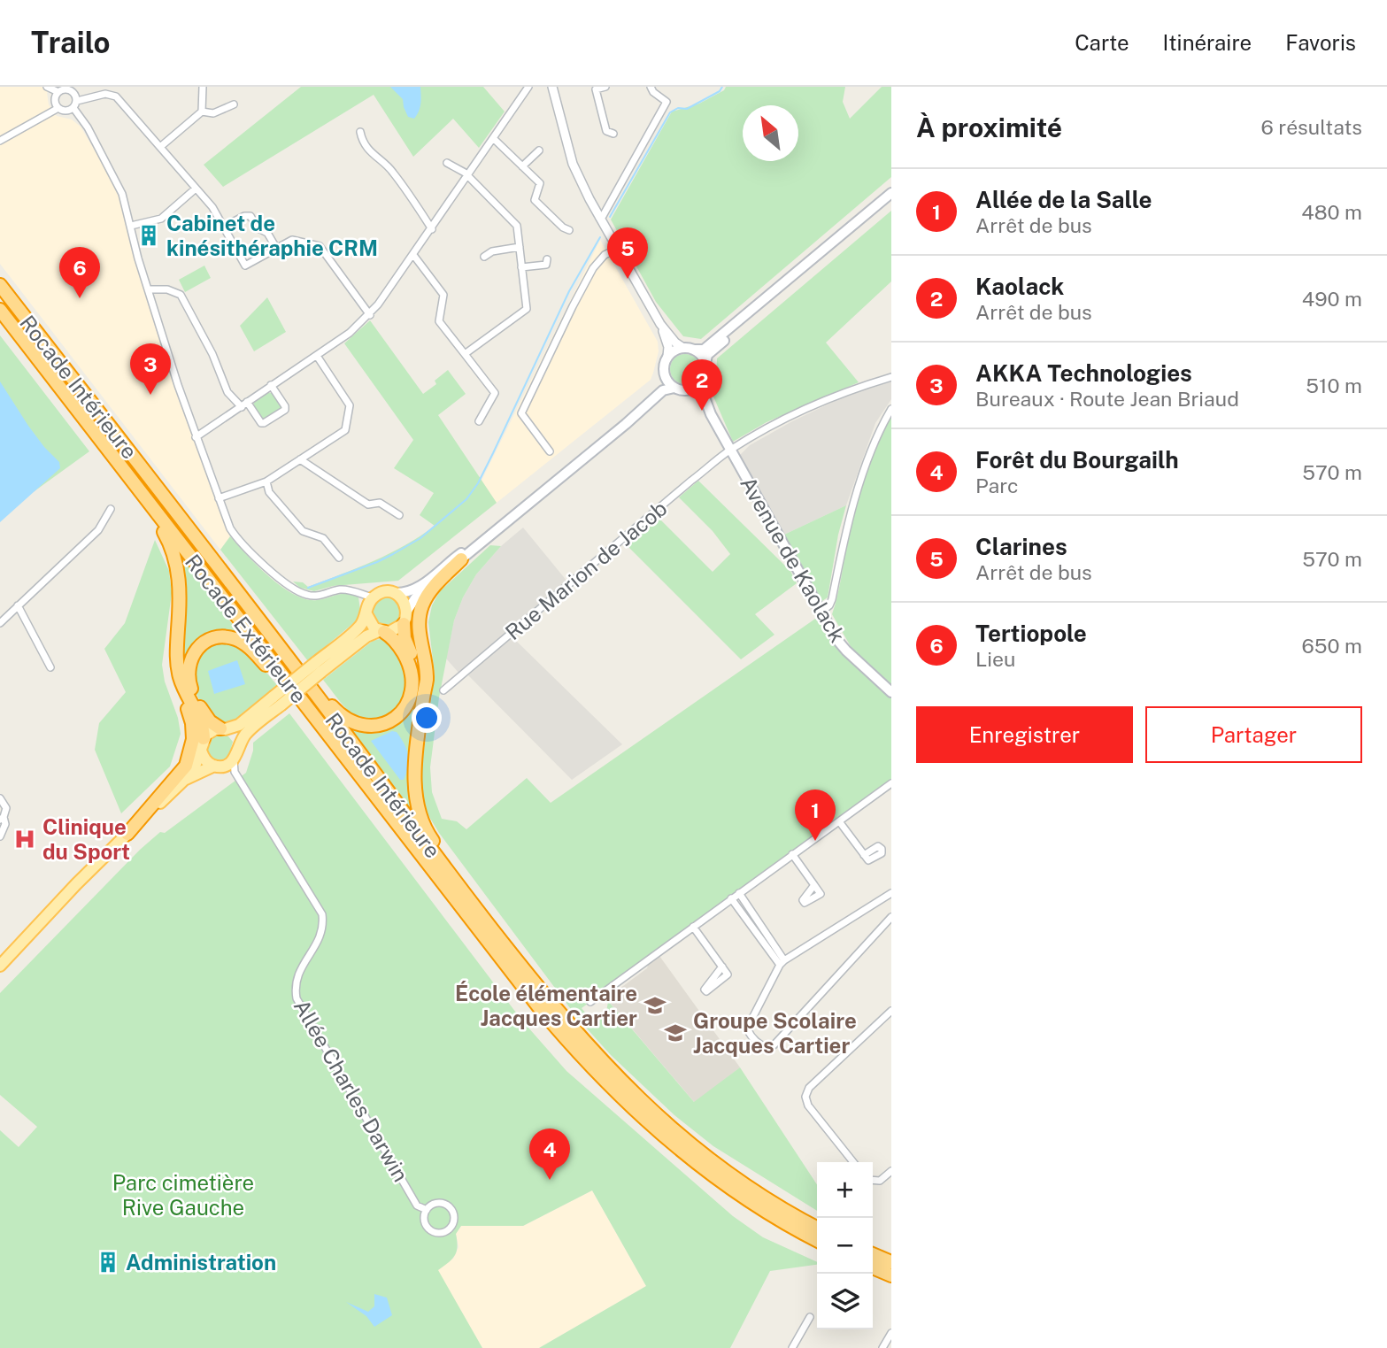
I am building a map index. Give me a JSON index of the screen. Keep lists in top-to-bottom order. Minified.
{"streets":{"highway":["Rocade Intérieure","Rocade Extérieure"],"main road":["Avenue de Kaolack"],"street":["Rue Marion de Jacob","Allée Charles Darwin"]},"crossings":[["Avenue de Kaolack","Rue Marion de Jacob"]],"parks":["Parc cimetière Rive Gauche"],"places":{"building":["Cabinet de kinésithéraphie CRM","Administration"],"hospital":["Clinique du Sport"],"school or university":["École élémentaire Jacques Cartier","Groupe Scolaire Jacques Cartier"]},"north":"top left","page":{"header":"Trailo","nav":["Carte","Itinéraire","Favoris"],"heading":["À proximité","6 résultats"],"list":[{"mark":"1","name":"Allée de la Salle","note":"Arrêt de bus","value":"480 m"},{"mark":"2","name":"Kaolack","note":"Arrêt de bus","value":"490 m"},{"mark":"3","name":"AKKA Technologies","note":"Bureaux · Route Jean Briaud","value":"510 m"},{"mark":"4","name":"Forêt du Bourgailh","note":"Parc","value":"570 m"},{"mark":"5","name":"Clarines","note":"Arrêt de bus","value":"570 m"},{"mark":"6","name":"Tertiopole","note":"Lieu","value":"650 m"}],"pins":["5","6","3","2","1","4"],"buttons":["Enregistrer","Partager"],"map_buttons":["+","−"]}}
